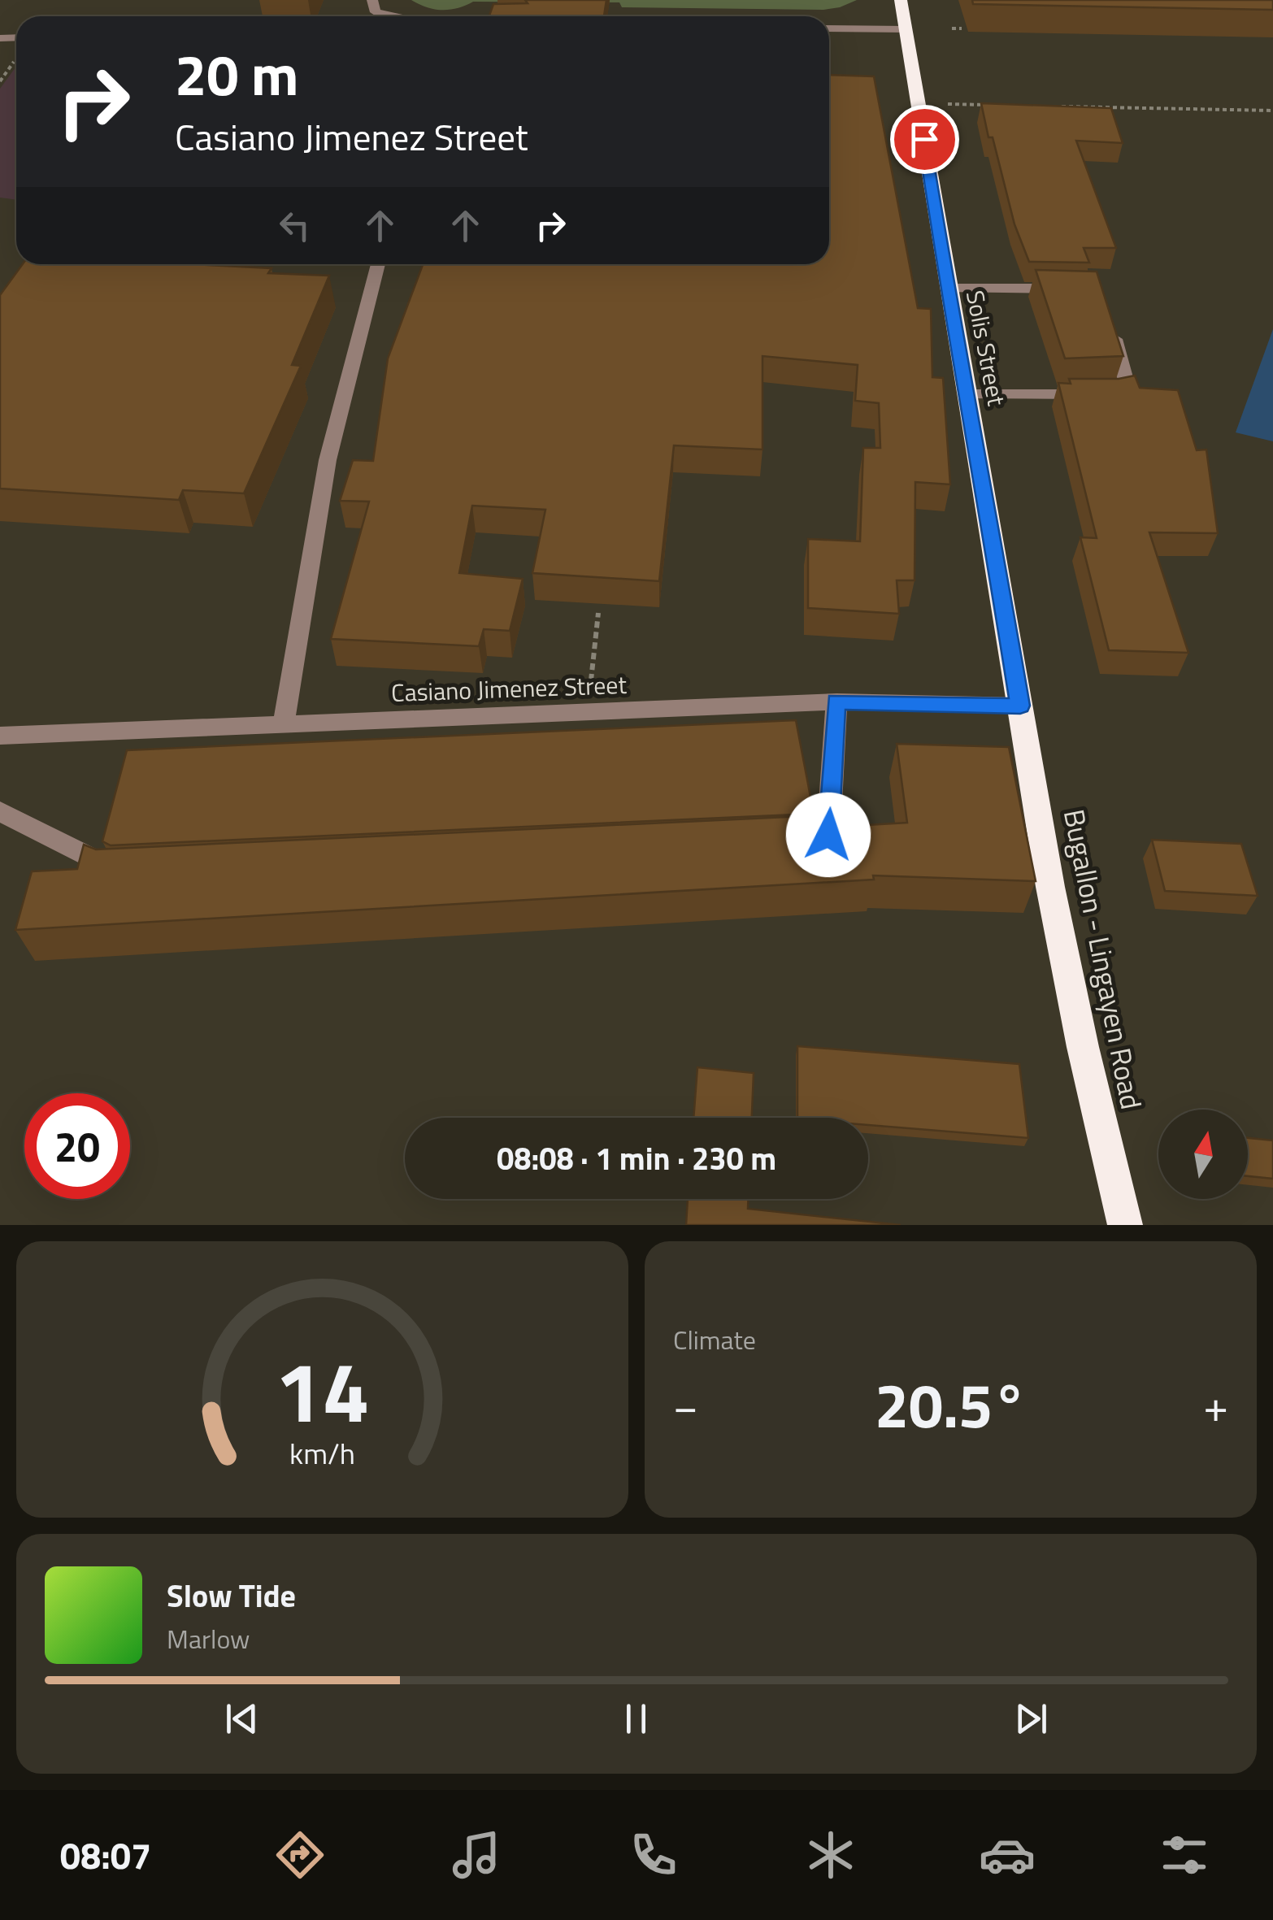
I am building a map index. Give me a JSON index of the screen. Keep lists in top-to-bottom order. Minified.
{"streets":{"highway":["Solis Street","Bugallon - Lingayen Road"],"street":["Casiano Jimenez Street"]},"crossings":[["Solis Street","Casiano Jimenez Street"],["Solis Street","Bugallon - Lingayen Road"],["Casiano Jimenez Street","Bugallon - Lingayen Road"]],"north":"top","page":{"turn":["20 m","Casiano Jimenez Street"],"limit":"20","trip":"08:08 · 1 min · 230 m","tile":"Climate","heat":["−","20.5°","+"],"song":["Slow Tide","Marlow"],"tabs":"08:07","gauge":["14","km/h"]}}
